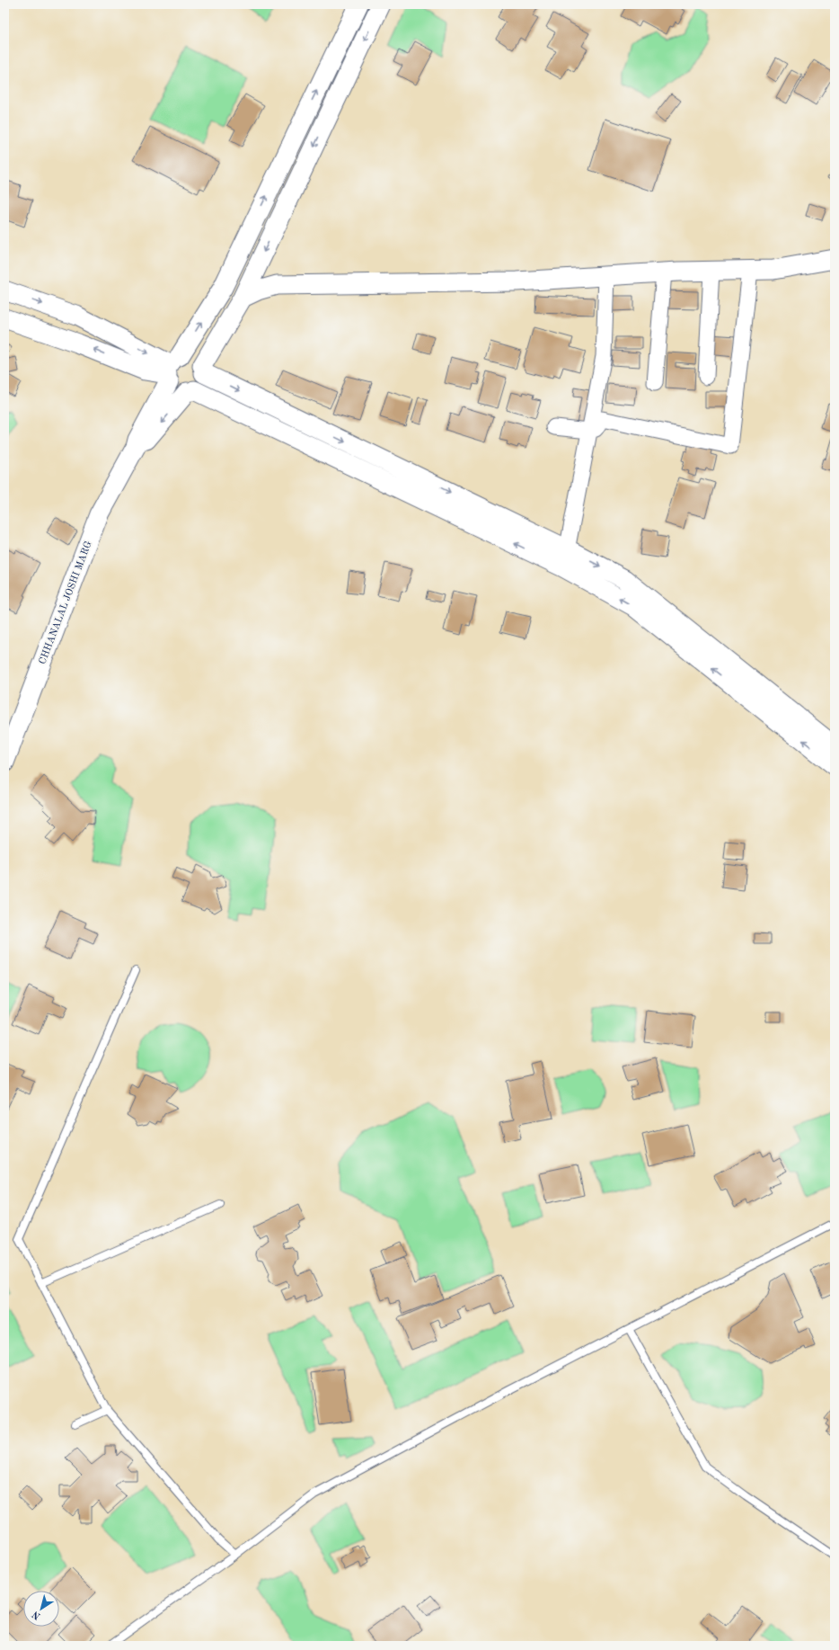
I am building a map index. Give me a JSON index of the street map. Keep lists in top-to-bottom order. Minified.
{"streets":{"street":["CHHANALAL JOSHI MARG"]},"north":"bottom left"}
